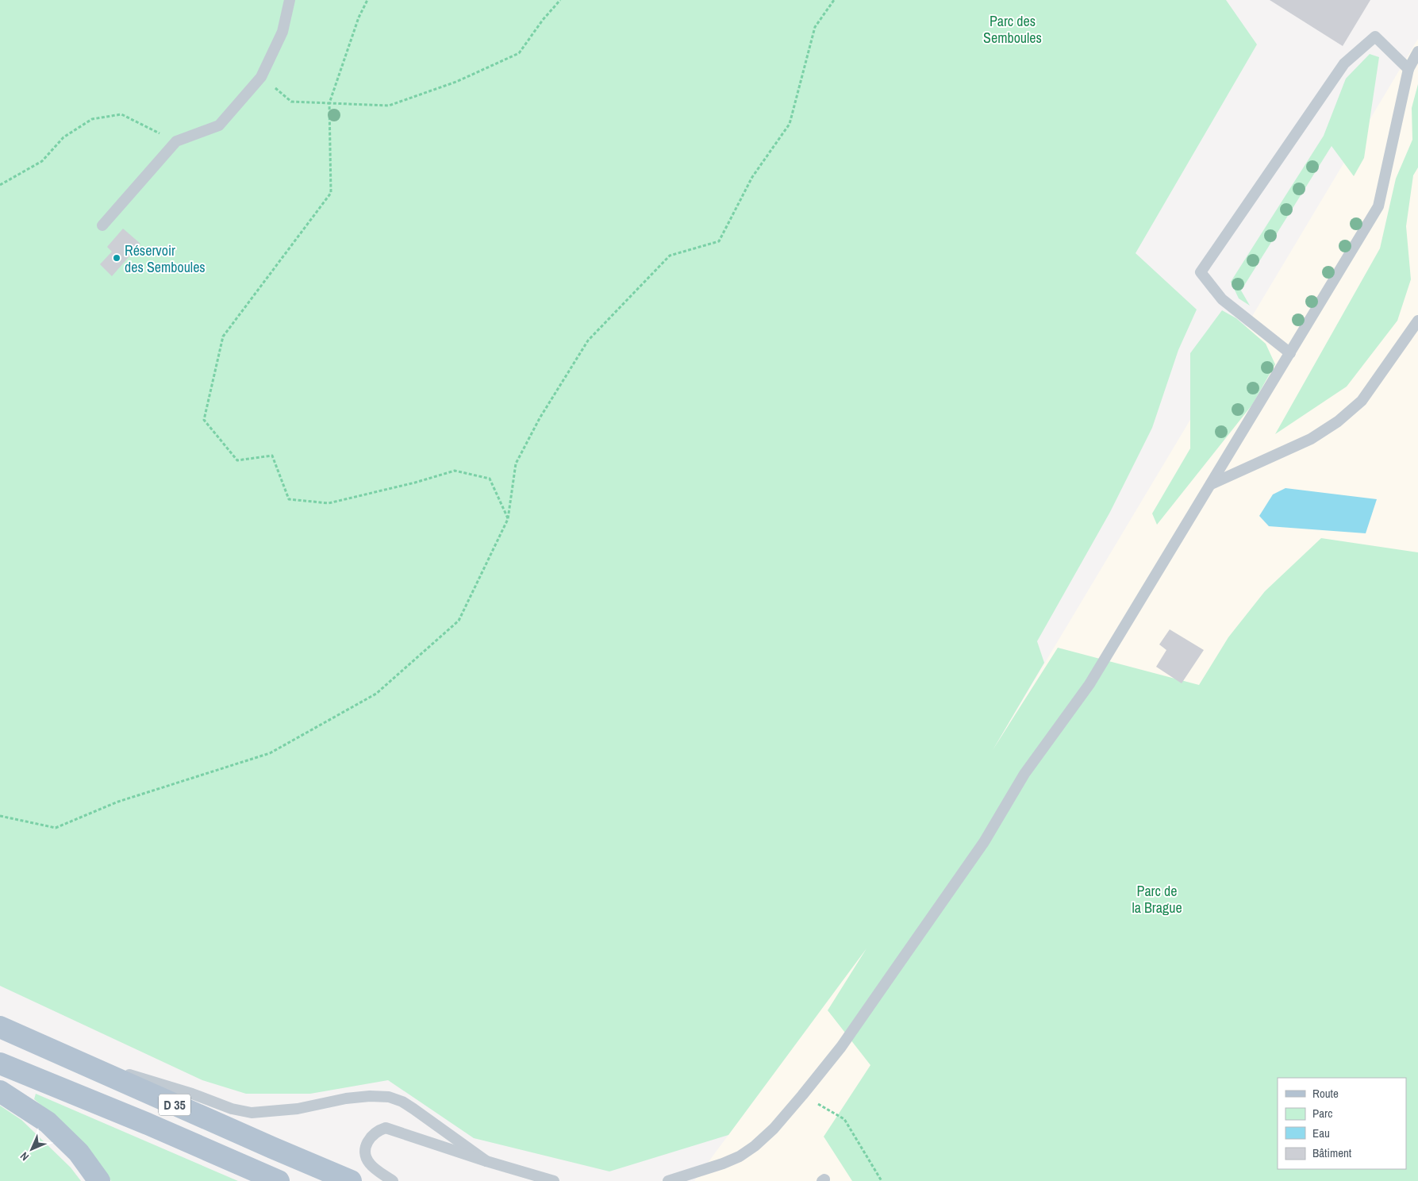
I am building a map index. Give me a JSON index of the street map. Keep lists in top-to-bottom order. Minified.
{"streets":{"main road":["D 35"]},"parks":["Parc des Semboules","Parc de la Brague"],"places":["Réservoir des Semboules"],"legend":["Route","Parc","Eau","Bâtiment"],"north":"bottom left"}
